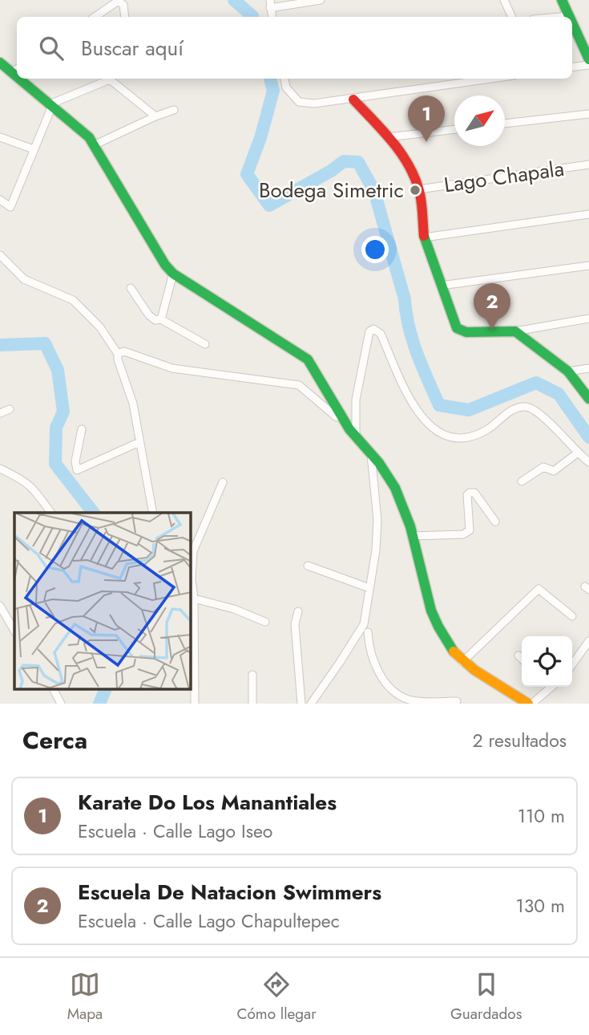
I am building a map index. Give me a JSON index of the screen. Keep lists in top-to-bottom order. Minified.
{"streets":{"street":["Lago Chapala"]},"places":["Bodega Simetric"],"north":"top right","page":{"search":"Buscar aquí","pins":["1","2"],"heading":["Cerca","2 resultados"],"list":[{"mark":"1","name":"Karate Do Los Manantiales","note":"Escuela · Calle Lago Iseo","value":"110 m"},{"mark":"2","name":"Escuela De Natacion Swimmers","note":"Escuela · Calle Lago Chapultepec","value":"130 m"}],"nav":["Mapa","Cómo llegar","Guardados"]}}
